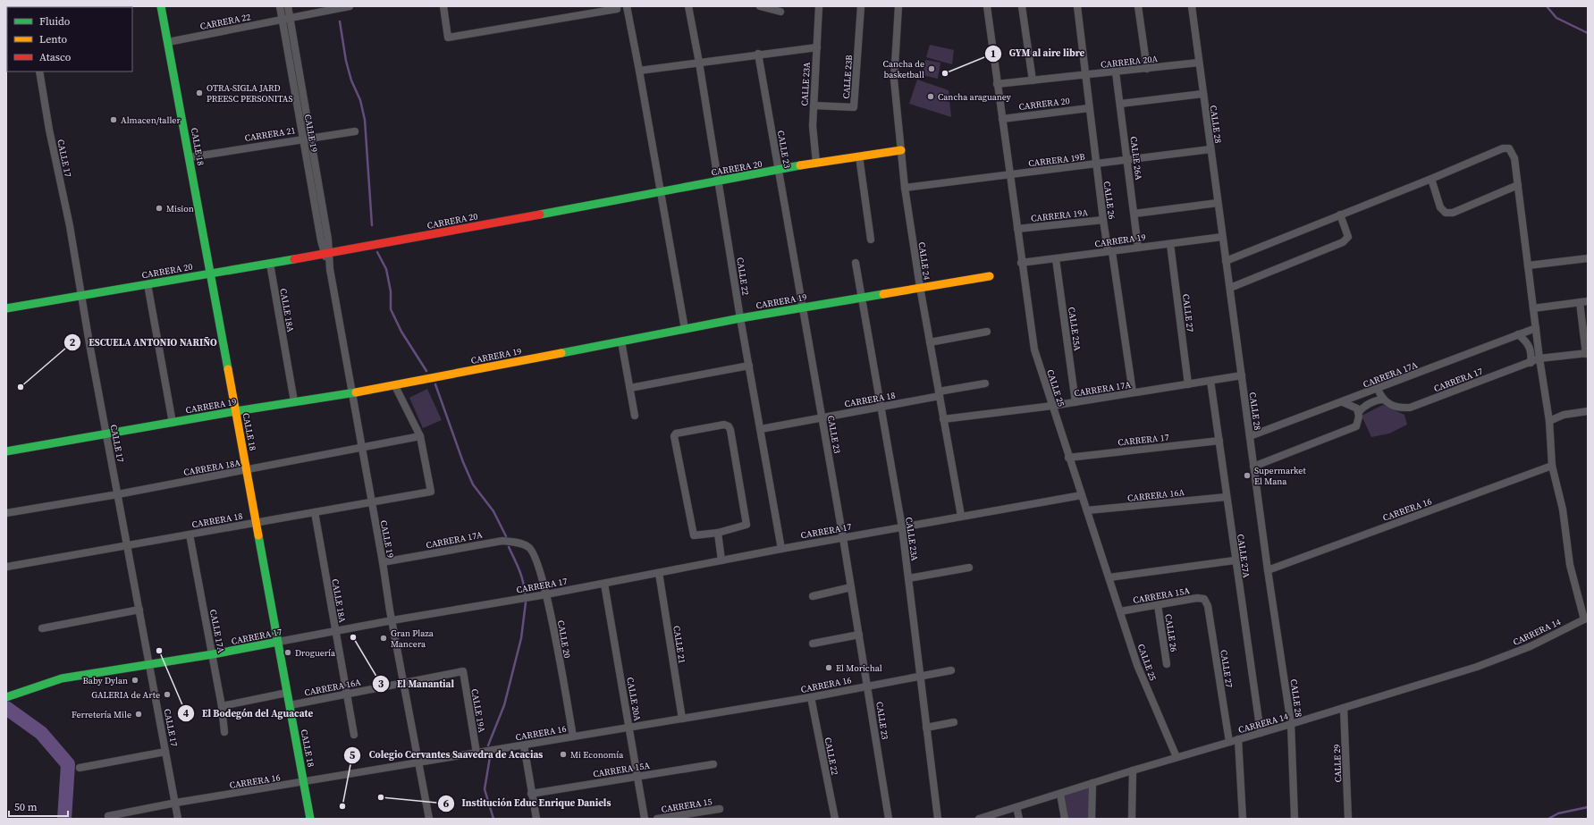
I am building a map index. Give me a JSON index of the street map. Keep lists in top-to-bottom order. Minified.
{"streets":{"street":["CARRERA 22","CARRERA 20A","CALLE 23B","CALLE 23A","CARRERA 20","CALLE 28","CALLE 19","CARRERA 21","CALLE 18","CALLE 23","CALLE 17","CALLE 26A","CARRERA 19B","CALLE 26","CARRERA 19A","CARRERA 19","CALLE 24","CALLE 22","CALLE 18A","CALLE 27","CALLE 25A","CARRERA 17A","CARRERA 17","CALLE 25","CARRERA 18","CARRERA 18A","CARRERA 16A","CARRERA 16","CALLE 27A","CARRERA 15A","CALLE 17A","CARRERA 14","CALLE 20","CALLE 21","CALLE 20A","CALLE 19A","CALLE 29","CARRERA 15"]},"crossings":[["CARRERA 22","CALLE 19"],["CARRERA 22","CALLE 18"],["CARRERA 20A","CALLE 28"],["CARRERA 20A","CALLE 26A"],["CARRERA 20A","CALLE 26"],["CARRERA 20A","CALLE 25"],["CALLE 23B","CALLE 23A"],["CALLE 23A","CARRERA 20"],["CALLE 23A","CARRERA 19"],["CALLE 23A","CARRERA 17"],["CALLE 23A","CARRERA 18"],["CALLE 23A","CARRERA 16"],["CARRERA 20","CALLE 19"],["CARRERA 20","CALLE 18"],["CARRERA 20","CALLE 23"],["CARRERA 20","CALLE 17"],["CARRERA 20","CALLE 26"],["CARRERA 20","CALLE 24"],["CARRERA 20","CALLE 22"],["CARRERA 20","CALLE 18A"],["CARRERA 20","CALLE 25"],["CALLE 28","CARRERA 19B"],["CALLE 28","CARRERA 19"],["CALLE 28","CARRERA 17A"],["CALLE 28","CARRERA 16"],["CALLE 28","CARRERA 14"],["CALLE 19","CARRERA 21"],["CALLE 19","CARRERA 19"],["CALLE 19","CARRERA 17A"],["CALLE 19","CARRERA 17"],["CALLE 19","CARRERA 18"],["CALLE 19","CARRERA 18A"],["CALLE 19","CARRERA 16A"],["CALLE 19","CARRERA 16"],["CARRERA 21","CALLE 18"],["CALLE 18","CARRERA 19"],["CALLE 18","CARRERA 17"],["CALLE 18","CARRERA 18"],["CALLE 18","CARRERA 18A"],["CALLE 18","CARRERA 16A"],["CALLE 18","CARRERA 16"],["CALLE 23","CARRERA 19"],["CALLE 23","CARRERA 17"],["CALLE 23","CARRERA 18"],["CALLE 23","CARRERA 16"],["CALLE 17","CARRERA 19"],["CALLE 17","CARRERA 17"],["CALLE 17","CARRERA 18"],["CALLE 17","CARRERA 18A"],["CALLE 17","CARRERA 16"],["CALLE 26A","CARRERA 19B"],["CALLE 26A","CARRERA 19"],["CARRERA 19B","CALLE 26"],["CARRERA 19B","CALLE 24"],["CARRERA 19B","CALLE 25"],["CALLE 26","CARRERA 19A"],["CALLE 26","CARRERA 19"],["CALLE 26","CARRERA 17A"],["CALLE 26","CARRERA 15A"],["CARRERA 19A","CALLE 25"],["CARRERA 19","CALLE 24"],["CARRERA 19","CALLE 22"],["CARRERA 19","CALLE 18A"],["CARRERA 19","CALLE 27"],["CARRERA 19","CALLE 25A"],["CARRERA 19","CALLE 25"],["CALLE 24","CARRERA 17A"],["CALLE 24","CARRERA 17"],["CALLE 24","CARRERA 18"],["CALLE 22","CARRERA 17"],["CALLE 22","CARRERA 18"],["CALLE 22","CARRERA 16"],["CALLE 18A","CARRERA 17"],["CALLE 18A","CARRERA 18"],["CALLE 18A","CARRERA 16A"],["CALLE 27","CARRERA 17A"],["CALLE 27","CARRERA 15A"],["CALLE 27","CARRERA 14"],["CALLE 25A","CARRERA 17A"],["CARRERA 17A","CALLE 25"],["CARRERA 17A","CALLE 27A"],["CARRERA 17A","CALLE 20"],["CARRERA 17","CALLE 25"],["CARRERA 17","CALLE 27A"],["CARRERA 17","CALLE 17A"],["CARRERA 17","CALLE 20"],["CARRERA 17","CALLE 21"],["CARRERA 17","CALLE 20A"],["CALLE 25","CARRERA 16A"],["CALLE 25","CARRERA 15A"],["CALLE 25","CARRERA 14"],["CARRERA 18","CARRERA 18A"],["CARRERA 18","CALLE 17A"],["CARRERA 16A","CALLE 27A"],["CARRERA 16A","CALLE 19A"],["CARRERA 16","CALLE 20"],["CARRERA 16","CALLE 21"],["CARRERA 16","CALLE 20A"],["CARRERA 16","CALLE 19A"],["CALLE 27A","CARRERA 14"],["CARRERA 15A","CALLE 20A"],["CARRERA 14","CALLE 29"]],"places":["Cancha de basketball","GYM al aire libre","OTRA-SIGLA JARD PREESC PERSONITAS","Cancha araguaney","Almacen/taller","Mision","ESCUELA ANTONIO NARIÑO","Supermarket El Mana","El Manantial","Gran Plaza Mancera","El Bodegón del Aguacate","Droguería","El Morichal","Baby Dylan","GALERIA de Arte","Ferretería Mile","Mi Economía","Institución Educ Enrique Daniels","Colegio Cervantes Saavedra de Acacias"],"legend":["Fluido","Lento","Atasco"],"scale_bar":"50 m"}
